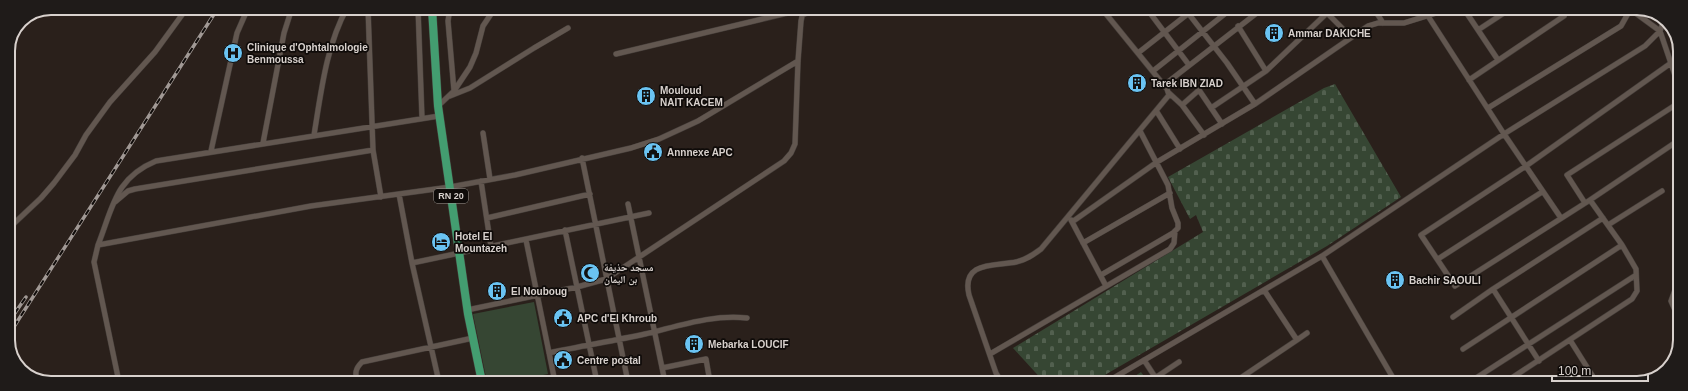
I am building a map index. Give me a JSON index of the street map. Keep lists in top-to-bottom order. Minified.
{"streets":{"main road":["RN 20"]},"places":{"building":["Ammar DAKICHE","Tarek IBN ZIAD","Mouloud NAIT KACEM","Bachir SAOULI","El Nouboug","Mebarka LOUCIF"],"hospital":["Clinique d'Ophtalmologie Benmoussa"],"public building":["Annnexe APC","APC d'El Khroub","Centre postal"],"hotel":["Hotel El Mountazeh"],"mosque":["مسجد حذيفة بن اليمان"]},"scale_bar":"100 m"}
